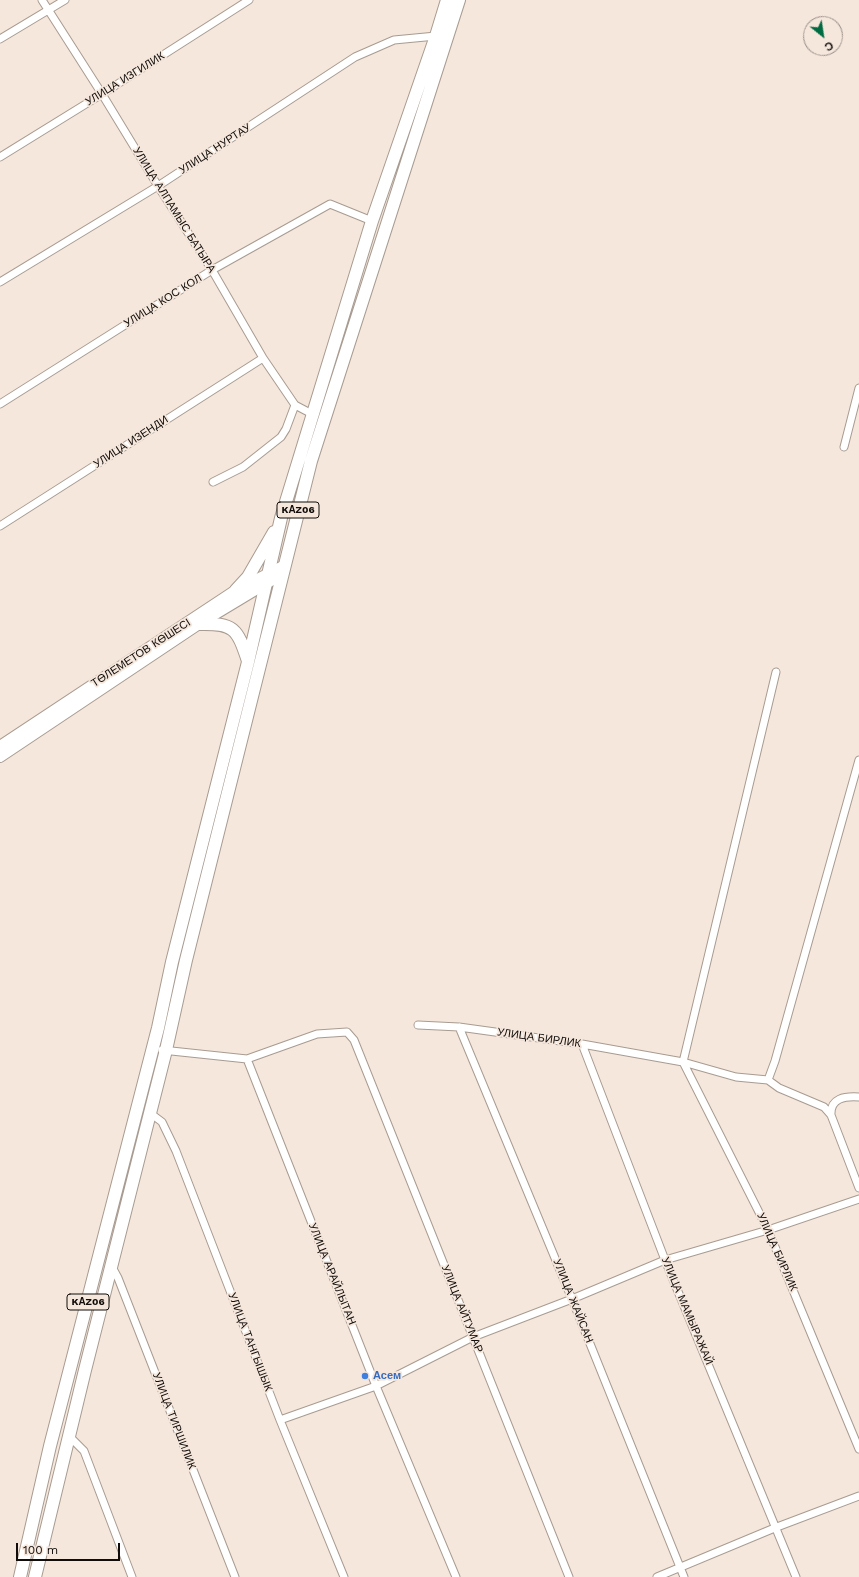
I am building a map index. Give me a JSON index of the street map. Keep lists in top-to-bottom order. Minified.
{"streets":{"highway":["KАZ06"],"main road":["ТӨЛЕМЕТОВ КӨШЕСІ"],"street":["УЛИЦА ИЗГИЛИК","УЛИЦА НУРТАУ","УЛИЦА АЛПАМЫС БАТЫРА","УЛИЦА КОС КОЛ","УЛИЦА ИЗЕНДИ","УЛИЦА БИРЛИК","УЛИЦА АРАЙЛЫТАН","УЛИЦА ЖАЙСАН","УЛИЦА АЙТУМАР","УЛИЦА МАМЫРАЖАЙ","УЛИЦА ТАНГЫШЫК","УЛИЦА ТИРШИЛИК"]},"crossings":[["УЛИЦА ИЗГИЛИК","УЛИЦА АЛПАМЫС БАТЫРА"],["УЛИЦА НУРТАУ","УЛИЦА АЛПАМЫС БАТЫРА"],["УЛИЦА НУРТАУ","KАZ06"],["УЛИЦА АЛПАМЫС БАТЫРА","УЛИЦА КОС КОЛ"],["УЛИЦА АЛПАМЫС БАТЫРА","УЛИЦА ИЗЕНДИ"],["УЛИЦА АЛПАМЫС БАТЫРА","KАZ06"],["УЛИЦА КОС КОЛ","KАZ06"],["KАZ06","ТӨЛЕМЕТОВ КӨШЕСІ"],["KАZ06","УЛИЦА ТАНГЫШЫК"],["KАZ06","УЛИЦА ТИРШИЛИК"],["УЛИЦА БИРЛИК","УЛИЦА ЖАЙСАН"],["УЛИЦА БИРЛИК","УЛИЦА МАМЫРАЖАЙ"],["УЛИЦА АРАЙЛЫТАН","УЛИЦА АЙТУМАР"]],"places":["Асем"],"scale_bar":"100 m","north":"bottom right"}
